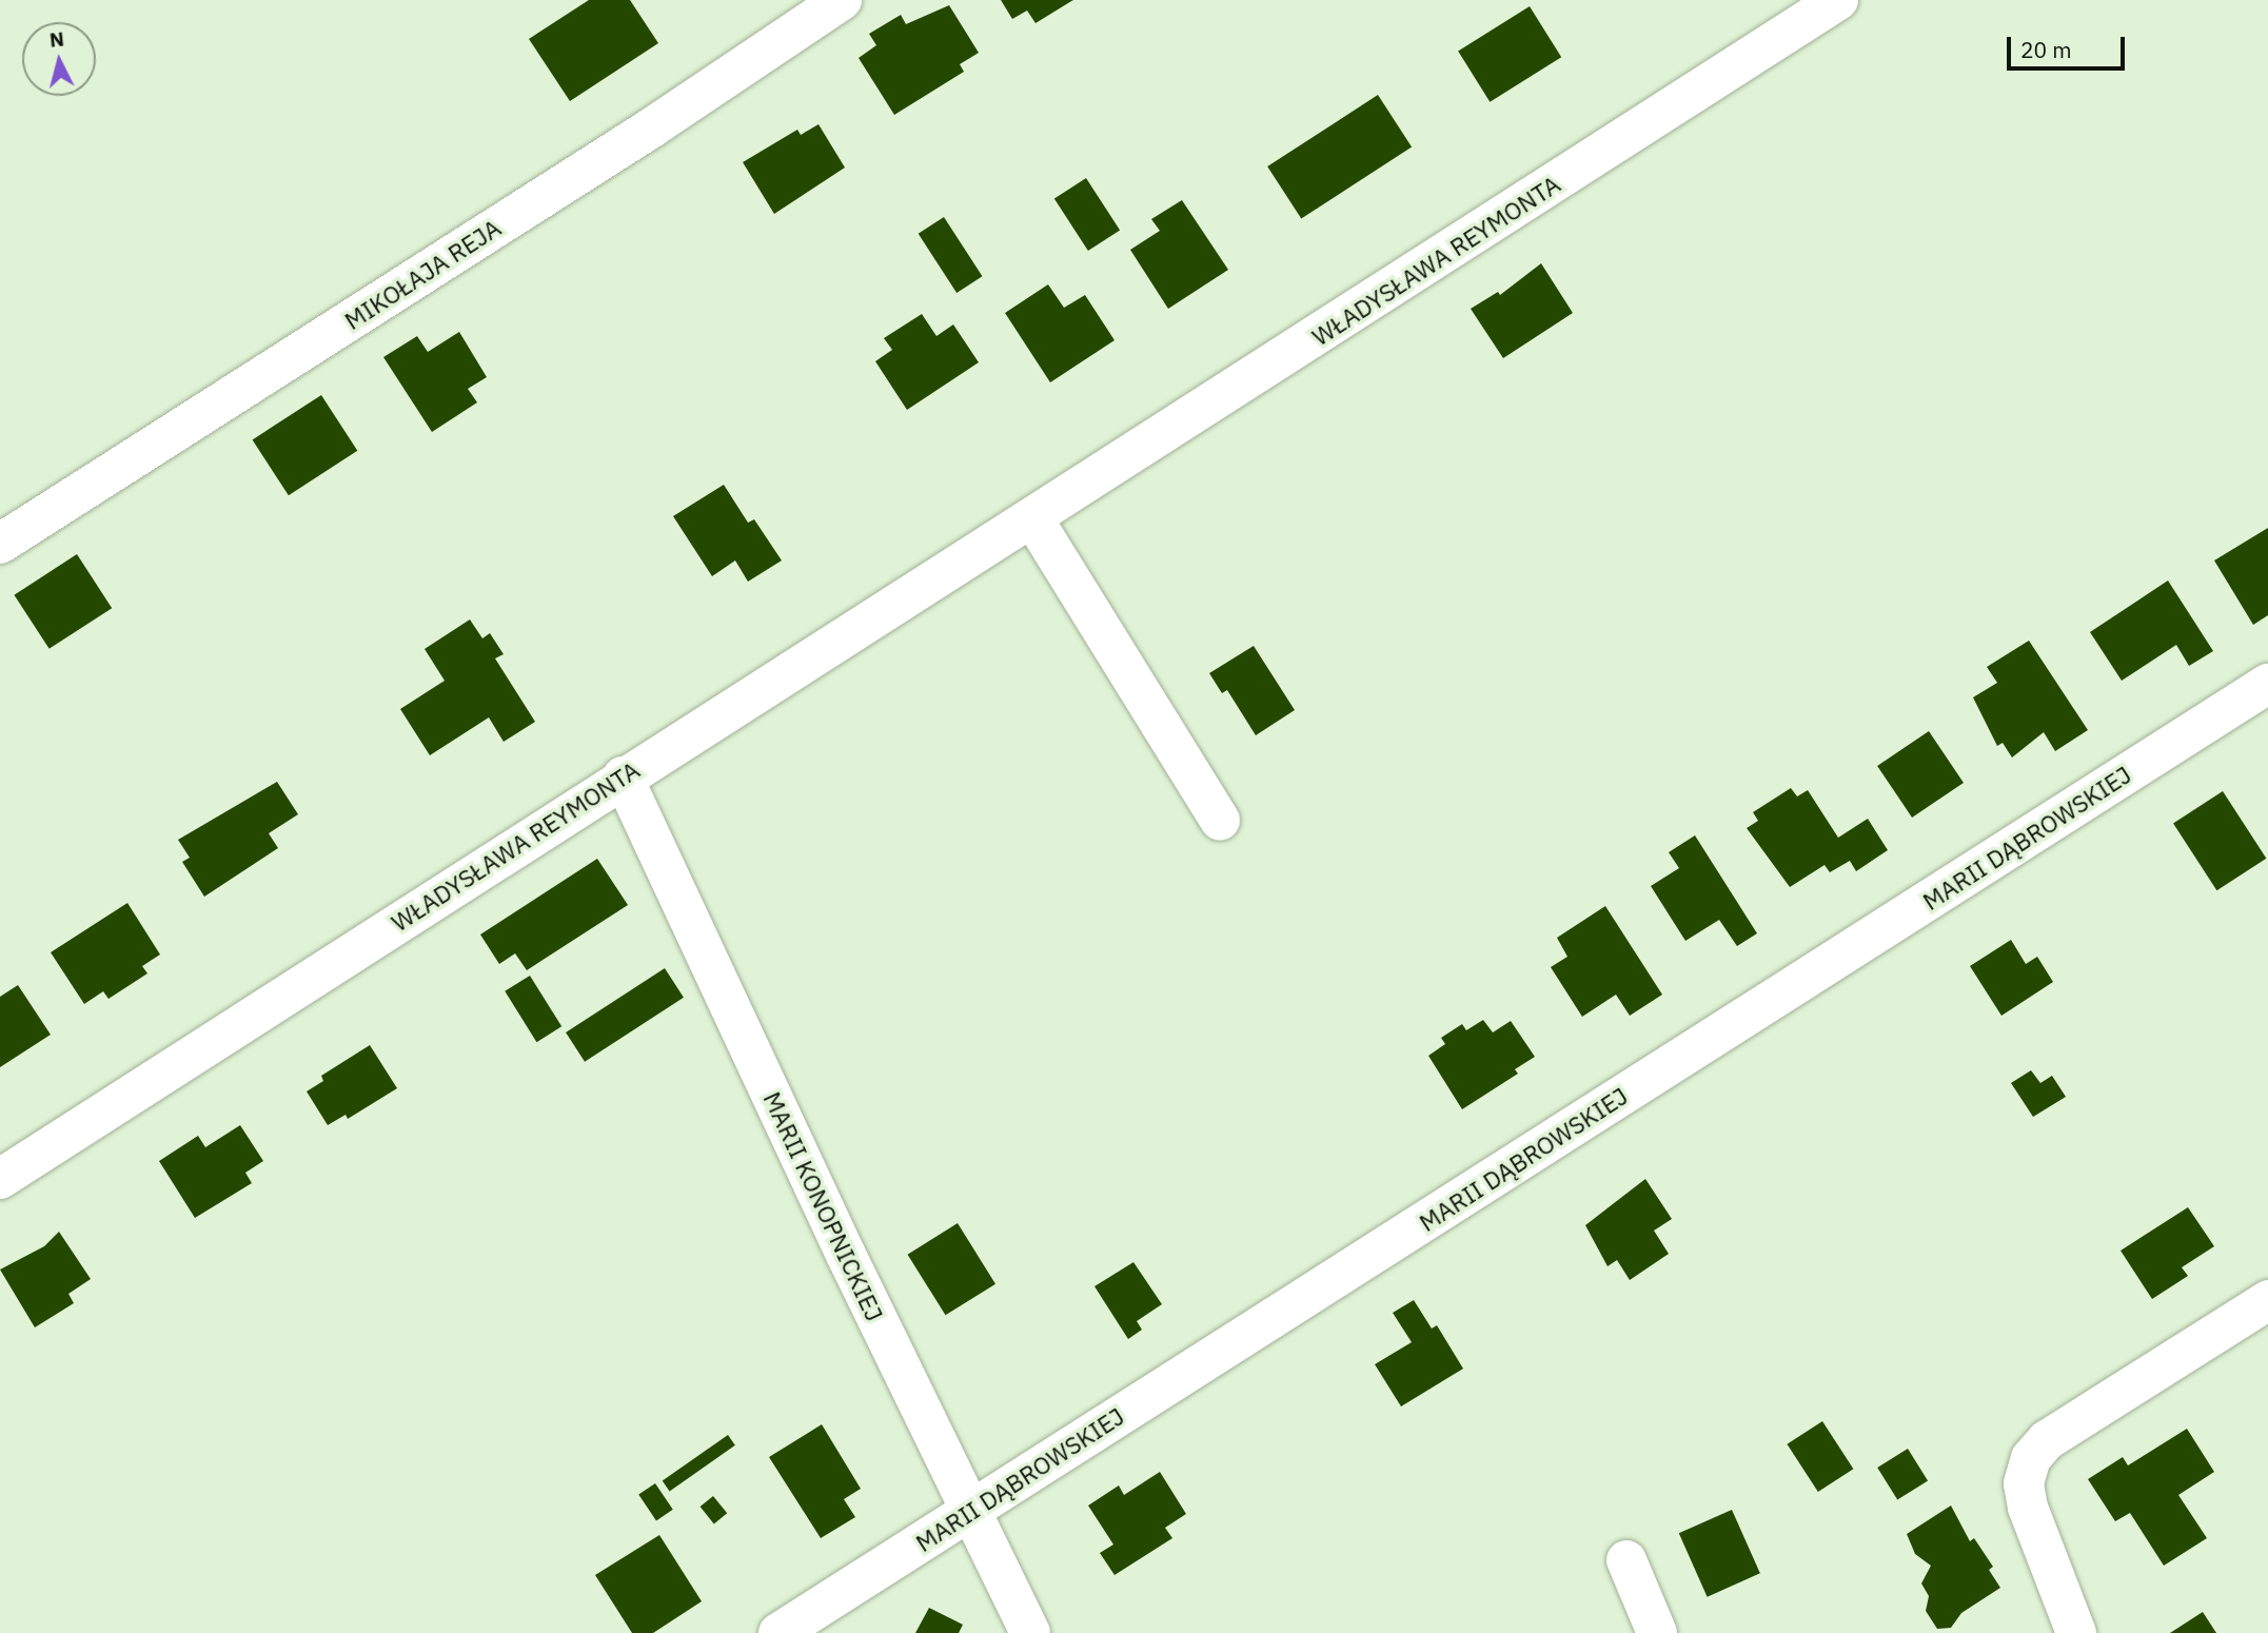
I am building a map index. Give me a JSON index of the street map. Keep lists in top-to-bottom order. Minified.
{"streets":{"street":["WŁADYSŁAWA REYMONTA","MIKOŁAJA REJA","MARII DĄBROWSKIEJ","MARII KONOPNICKIEJ"]},"crossings":[["WŁADYSŁAWA REYMONTA","MARII KONOPNICKIEJ"],["MARII DĄBROWSKIEJ","MARII KONOPNICKIEJ"]],"scale_bar":"20 m","north":"top"}
